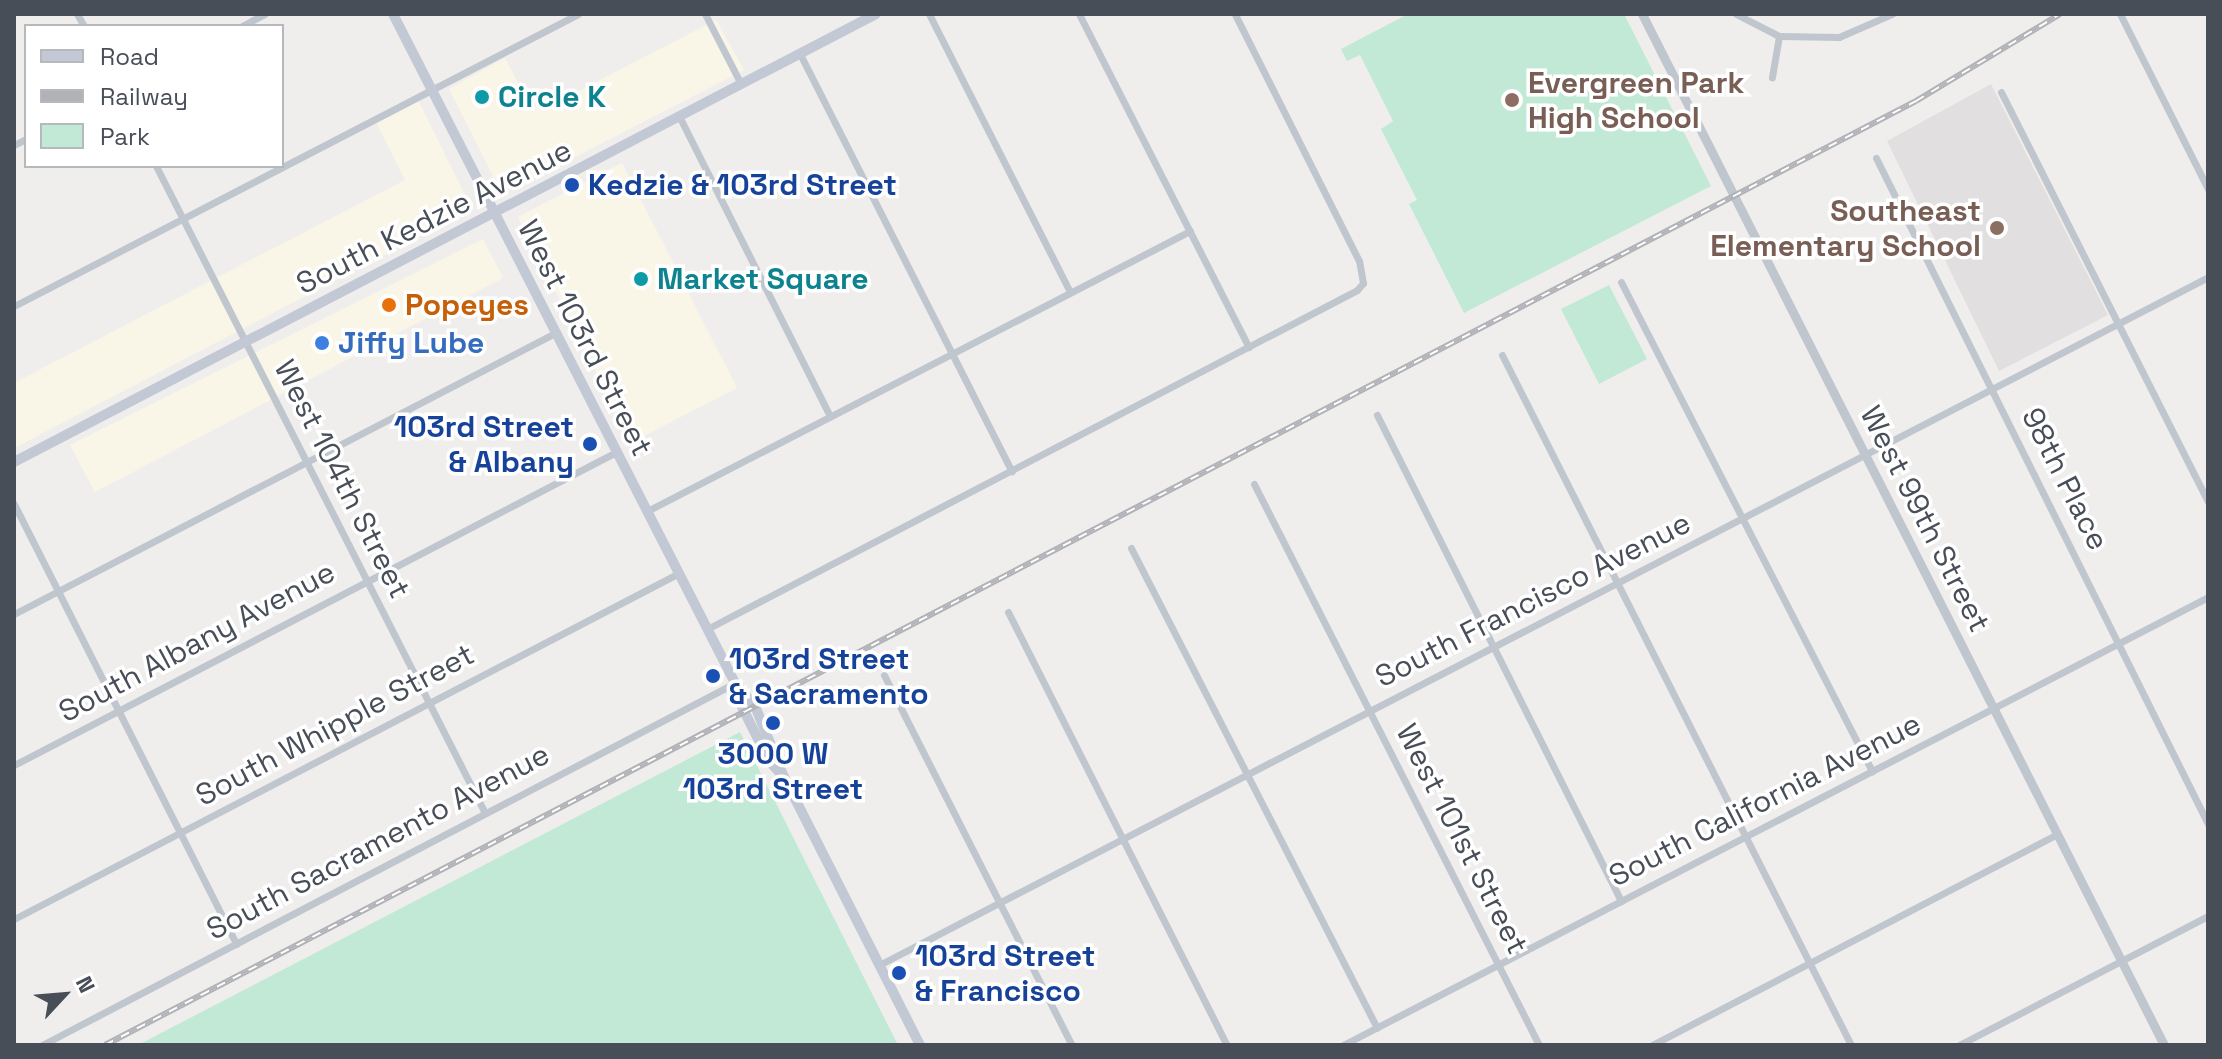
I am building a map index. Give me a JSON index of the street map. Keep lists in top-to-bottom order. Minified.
{"streets":{"main road":["South Kedzie Avenue","West 103rd Street"],"street":["West 104th Street","98th Place","West 99th Street","South Francisco Avenue","South Albany Avenue","South Whipple Street","South California Avenue","West 101st Street","South Sacramento Avenue"]},"crossings":[["South Kedzie Avenue","West 103rd Street"],["South Kedzie Avenue","West 104th Street"],["West 103rd Street","South Francisco Avenue"],["West 103rd Street","South Albany Avenue"],["West 103rd Street","South Whipple Street"],["West 103rd Street","South Sacramento Avenue"],["West 104th Street","South Albany Avenue"],["West 104th Street","South Whipple Street"],["West 104th Street","South Sacramento Avenue"],["98th Place","South Francisco Avenue"],["98th Place","South California Avenue"],["West 99th Street","South Francisco Avenue"],["West 99th Street","South California Avenue"],["South Francisco Avenue","West 101st Street"],["South California Avenue","West 101st Street"]],"places":["Circle K","Evergreen Park High School","Kedzie & 103rd Street","Southeast Elementary School","Market Square","Popeyes","Jiffy Lube","103rd Street & Albany","103rd Street & Sacramento","3000 W 103rd Street","103rd Street & Francisco"],"legend":["Road","Railway","Park"],"north":"top right"}
